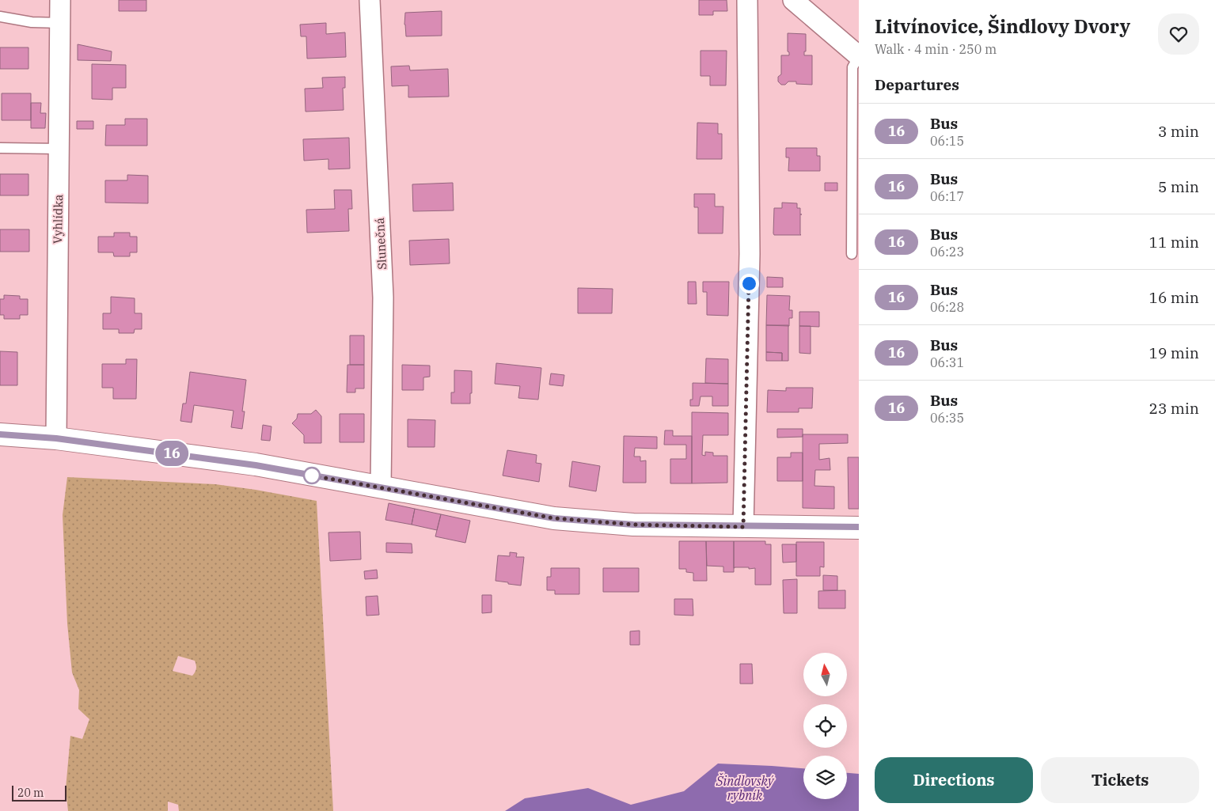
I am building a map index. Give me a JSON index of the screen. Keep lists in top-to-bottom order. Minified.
{"streets":{"street":["Vyhlídka","Slunečná"]},"water":["Šindlovský rybník"],"lines":["bus line 16"],"scale_bar":"20 m","north":"top","page":{"on_map":"16","heading":[["Litvínovice, Šindlovy Dvory","Walk · 4 min · 250 m"],"Departures"],"list":[{"mark":"16","name":"Bus","note":"06:15","value":"3 min"},{"mark":"16","name":"Bus","note":"06:17","value":"5 min"},{"mark":"16","name":"Bus","note":"06:23","value":"11 min"},{"mark":"16","name":"Bus","note":"06:28","value":"16 min"},{"mark":"16","name":"Bus","note":"06:31","value":"19 min"},{"mark":"16","name":"Bus","note":"06:35","value":"23 min"}],"buttons":["Directions","Tickets"],"scale":"20 m"}}
